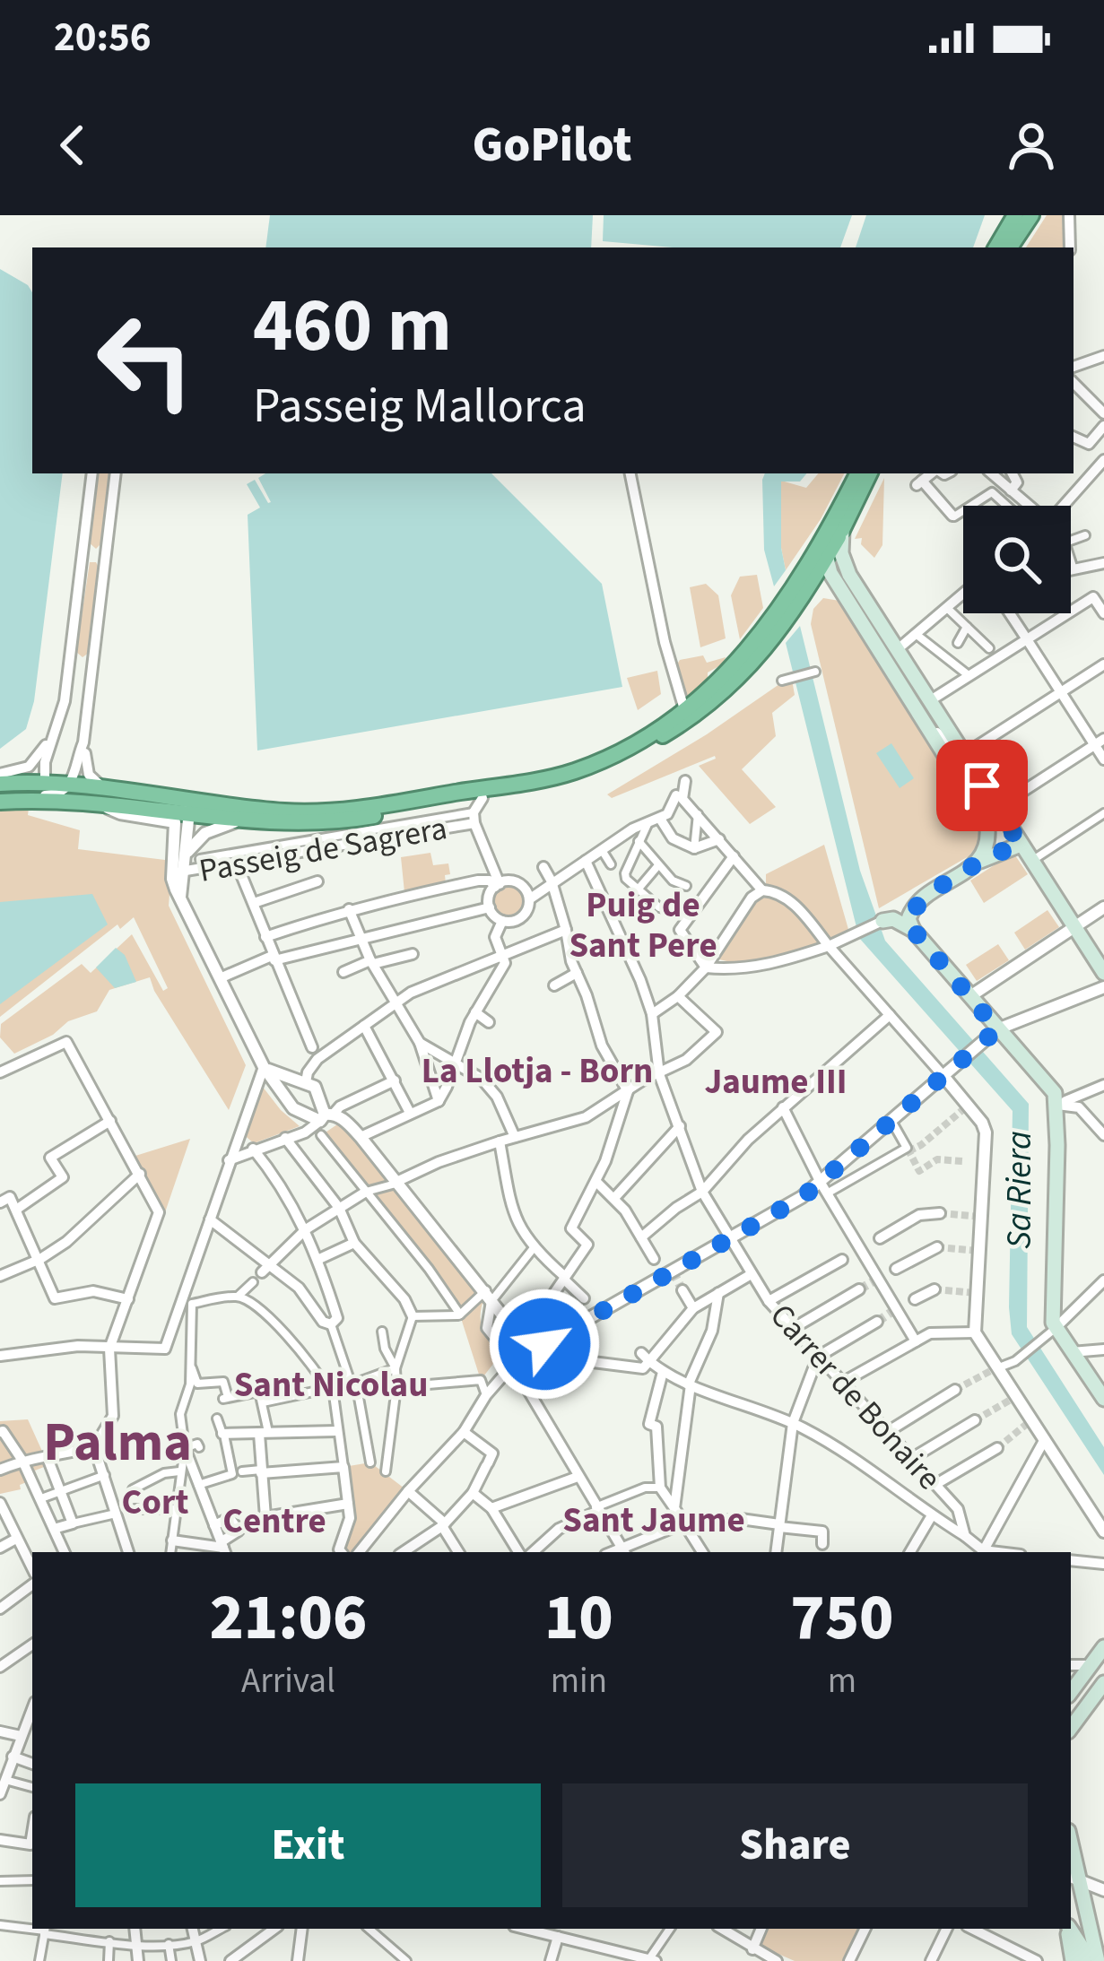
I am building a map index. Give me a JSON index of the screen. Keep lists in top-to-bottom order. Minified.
{"streets":{"street":["Passeig de Sagrera","Carrer de Bonaire"]},"districts":["Puig de Sant Pere","La Llotja - Born","Jaume III","Sant Nicolau","Palma","Cort","Sant Jaume","Centre"],"water":["Sa Riera"],"page":{"status":"20:56","header":"GoPilot","turn":["460 m","Passeig Mallorca"],"eta":["21:06","Arrival","10","min","750","m"],"buttons":["Exit","Share"]}}
